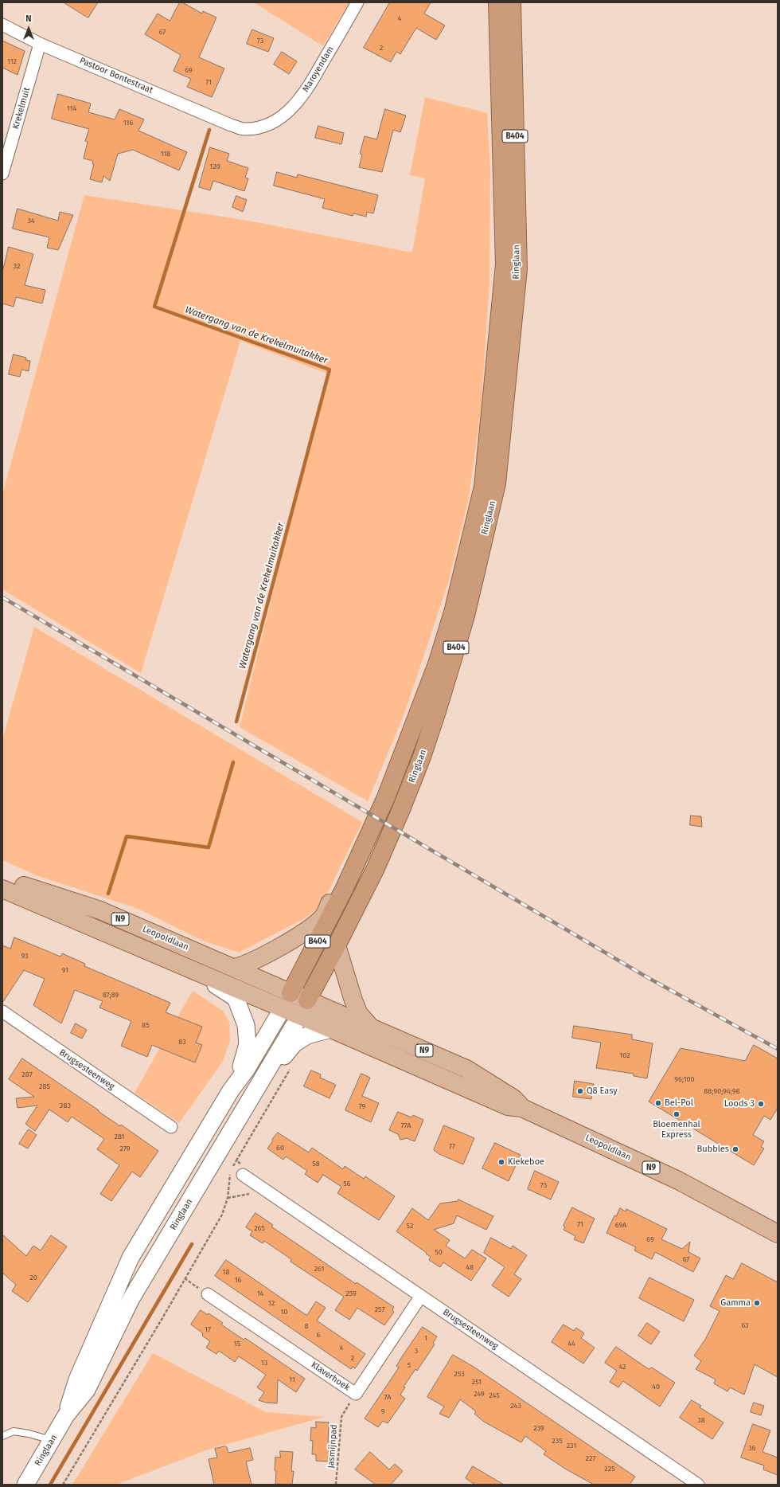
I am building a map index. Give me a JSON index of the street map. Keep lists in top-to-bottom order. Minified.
{"streets":{"highway":["B404","Ringlaan"],"main road":["N9","Leopoldlaan"],"street":["Maroyendam","Pastoor Bontestraat","Krekelmuit","Brugsesteenweg","Klaverhoek"],"path":["Jasmijnpad"]},"crossings":[["Maroyendam","Pastoor Bontestraat"],["Pastoor Bontestraat","Krekelmuit"],["Ringlaan","N9"],["Ringlaan","Leopoldlaan"],["N9","Leopoldlaan"],["Brugsesteenweg","Klaverhoek"],["Klaverhoek","Jasmijnpad"]],"water":["Watergang van de Krekelmuitakker"],"places":["Q8 Easy","Bel-Pol","Loods 3","Bloemenhal Express","Bubbles","Kiekeboe","Gamma"],"house_numbers":["4","67","73","2","112","69","71","114","116","118","120","34","32","93","91","87;89","85","83","102","287","96;100","285","88;90;94;98","283","79","77A","281","77","60","279","58","56","73","71","69A","52","265","69","50","67","48","261","18","20","16","14","259","12","257","10","63","8","17","6","1","15","44","4","3","2","13","5","42","253","11","251","40","249","245","7A","243","9","38","239","235","231","36","227","225"],"north":"top"}
